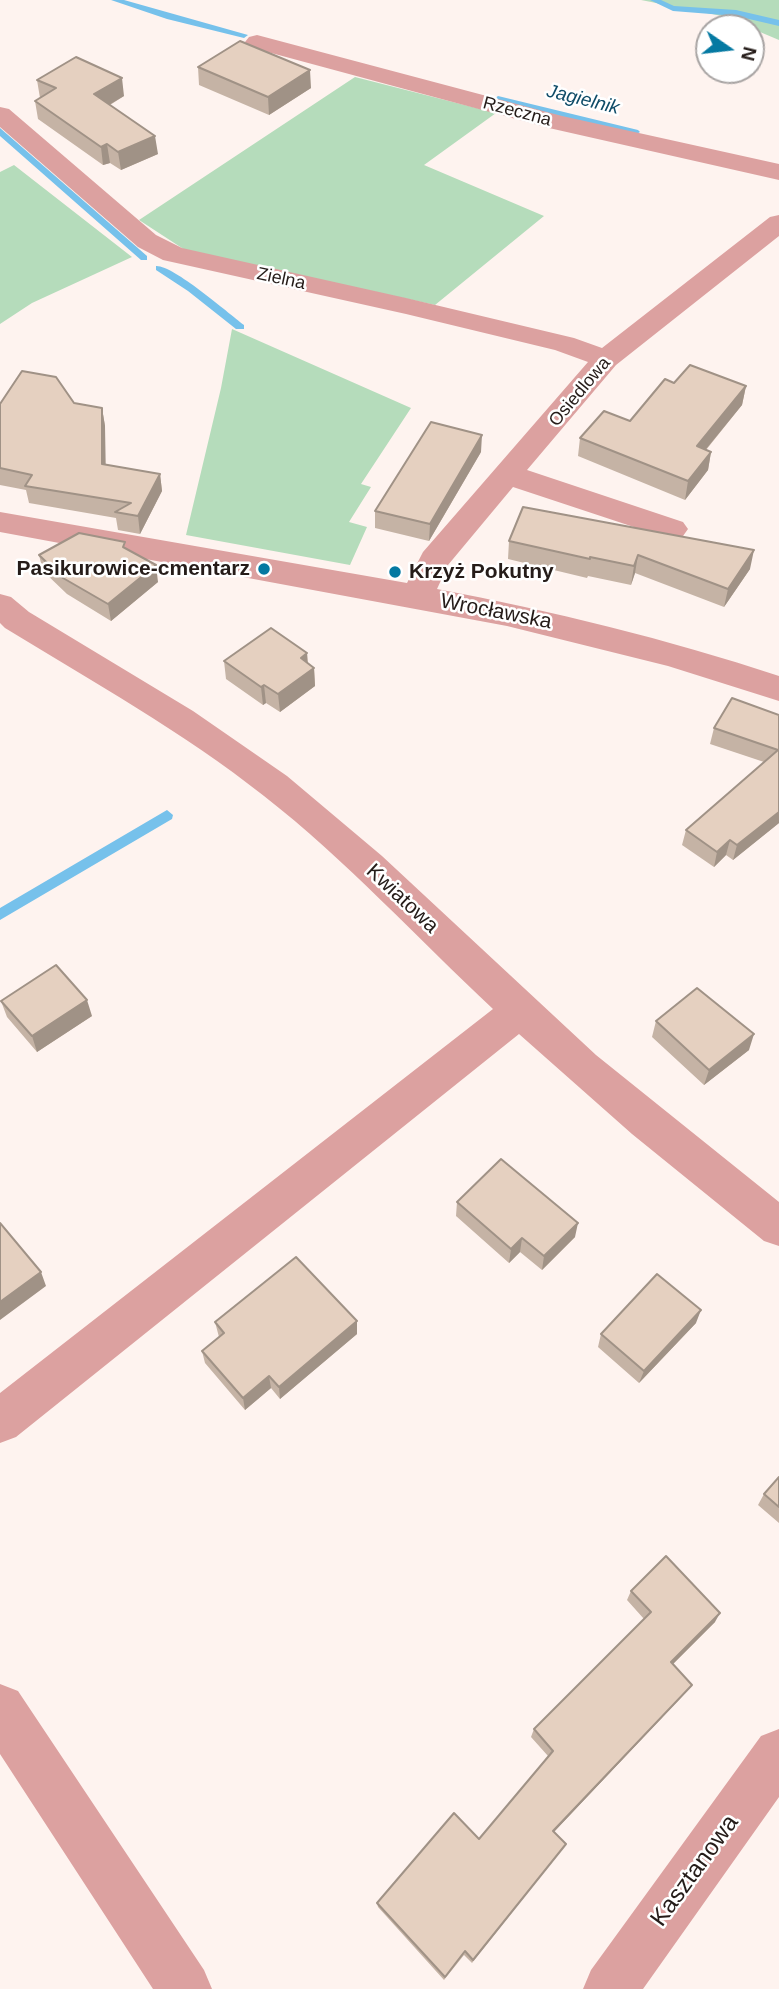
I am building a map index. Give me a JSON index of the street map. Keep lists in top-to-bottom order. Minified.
{"streets":{"street":["Rzeczna","Zielna","Osiedlowa","Wrocławska","Kwiatowa","Kasztanowa"]},"crossings":[["Zielna","Osiedlowa"],["Osiedlowa","Wrocławska"]],"water":["Jagielnik"],"places":["Pasikurowice-cmentarz","Krzyż Pokutny"],"north":"right"}
